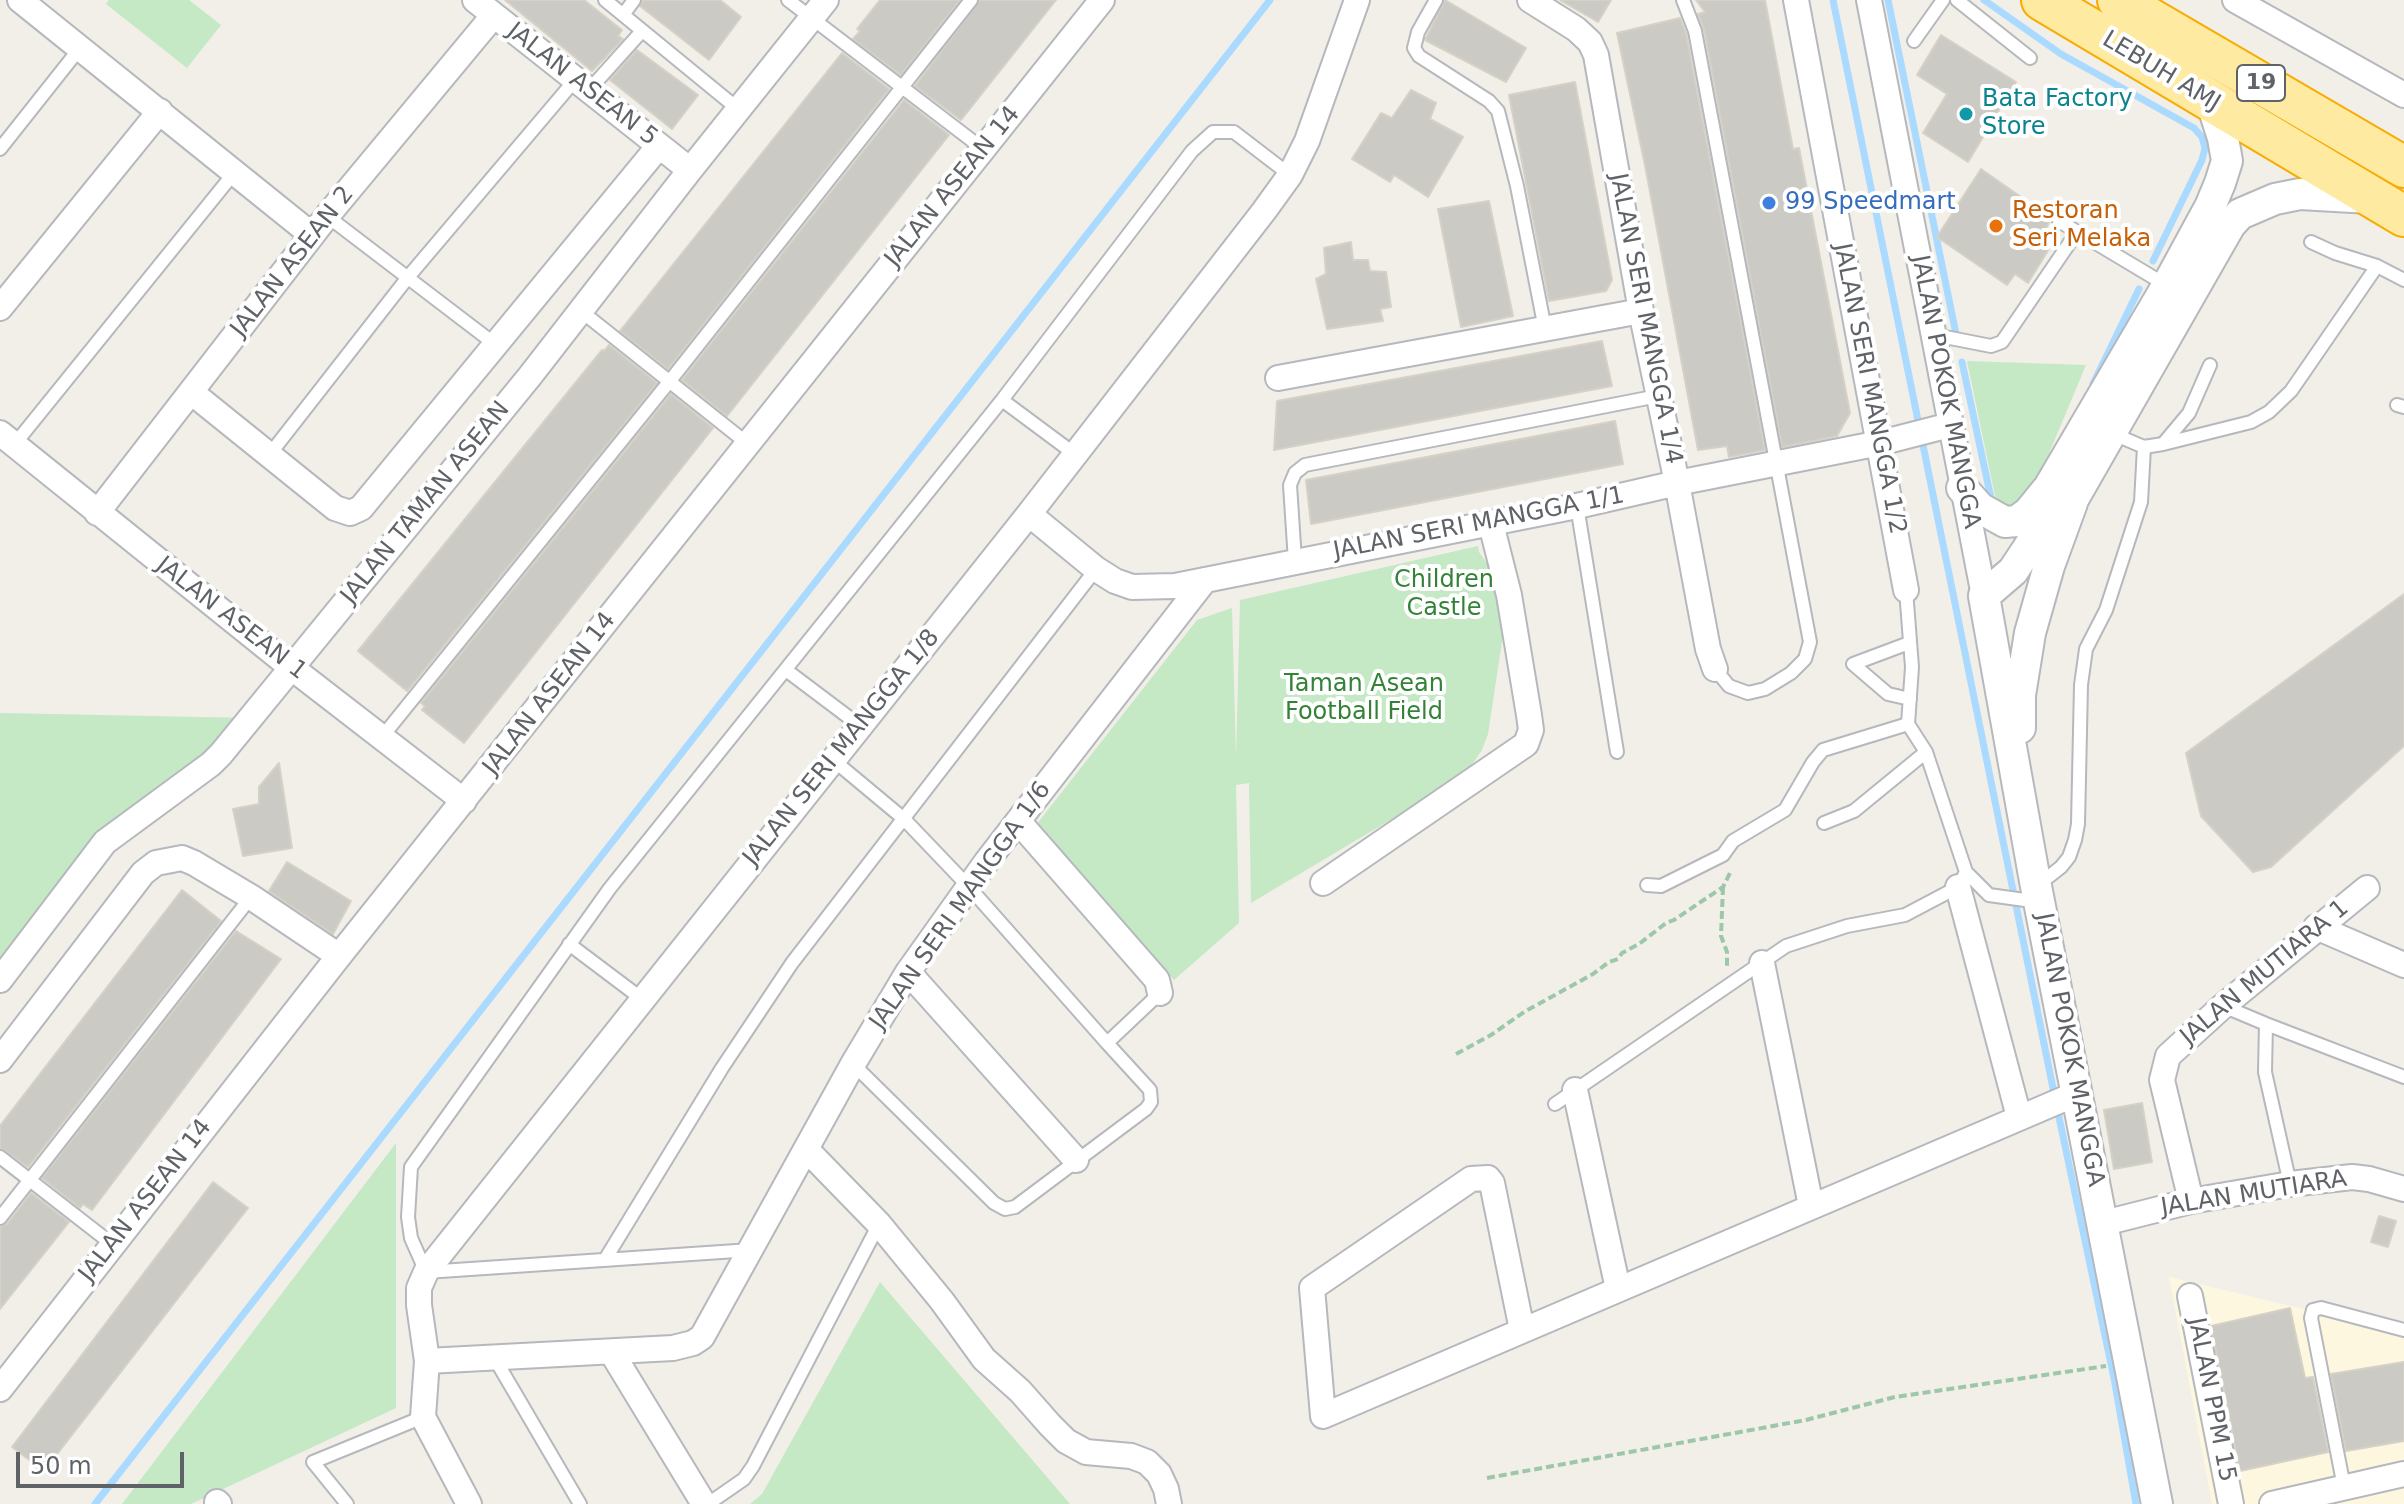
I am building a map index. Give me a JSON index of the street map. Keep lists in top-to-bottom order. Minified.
{"streets":{"highway":["LEBUH AMJ","19"],"street":["JALAN ASEAN 5","JALAN ASEAN 14","JALAN ASEAN 2","JALAN SERI MANGGA 1/4","JALAN SERI MANGGA 1/2","JALAN POKOK MANGGA","JALAN TAMAN ASEAN","JALAN SERI MANGGA 1/1","JALAN ASEAN 1","JALAN SERI MANGGA 1/8","JALAN SERI MANGGA 1/6","JALAN MUTIARA 1","JALAN MUTIARA","JALAN PPM 15"]},"crossings":[["JALAN ASEAN 5","JALAN ASEAN 2"],["JALAN ASEAN 5","JALAN TAMAN ASEAN"],["JALAN ASEAN 14","JALAN ASEAN 1"],["JALAN ASEAN 2","JALAN ASEAN 1"],["JALAN SERI MANGGA 1/4","JALAN SERI MANGGA 1/1"],["JALAN SERI MANGGA 1/2","JALAN SERI MANGGA 1/1"],["JALAN POKOK MANGGA","JALAN SERI MANGGA 1/1"],["JALAN POKOK MANGGA","JALAN MUTIARA"],["JALAN TAMAN ASEAN","JALAN ASEAN 1"],["JALAN SERI MANGGA 1/1","JALAN SERI MANGGA 1/8"],["JALAN SERI MANGGA 1/1","JALAN SERI MANGGA 1/6"],["JALAN MUTIARA 1","JALAN MUTIARA"]],"parks":["Children Castle","Taman Asean Football Field"],"places":["Bata Factory Store","99 Speedmart","Restoran Seri Melaka"],"scale_bar":"50 m"}
